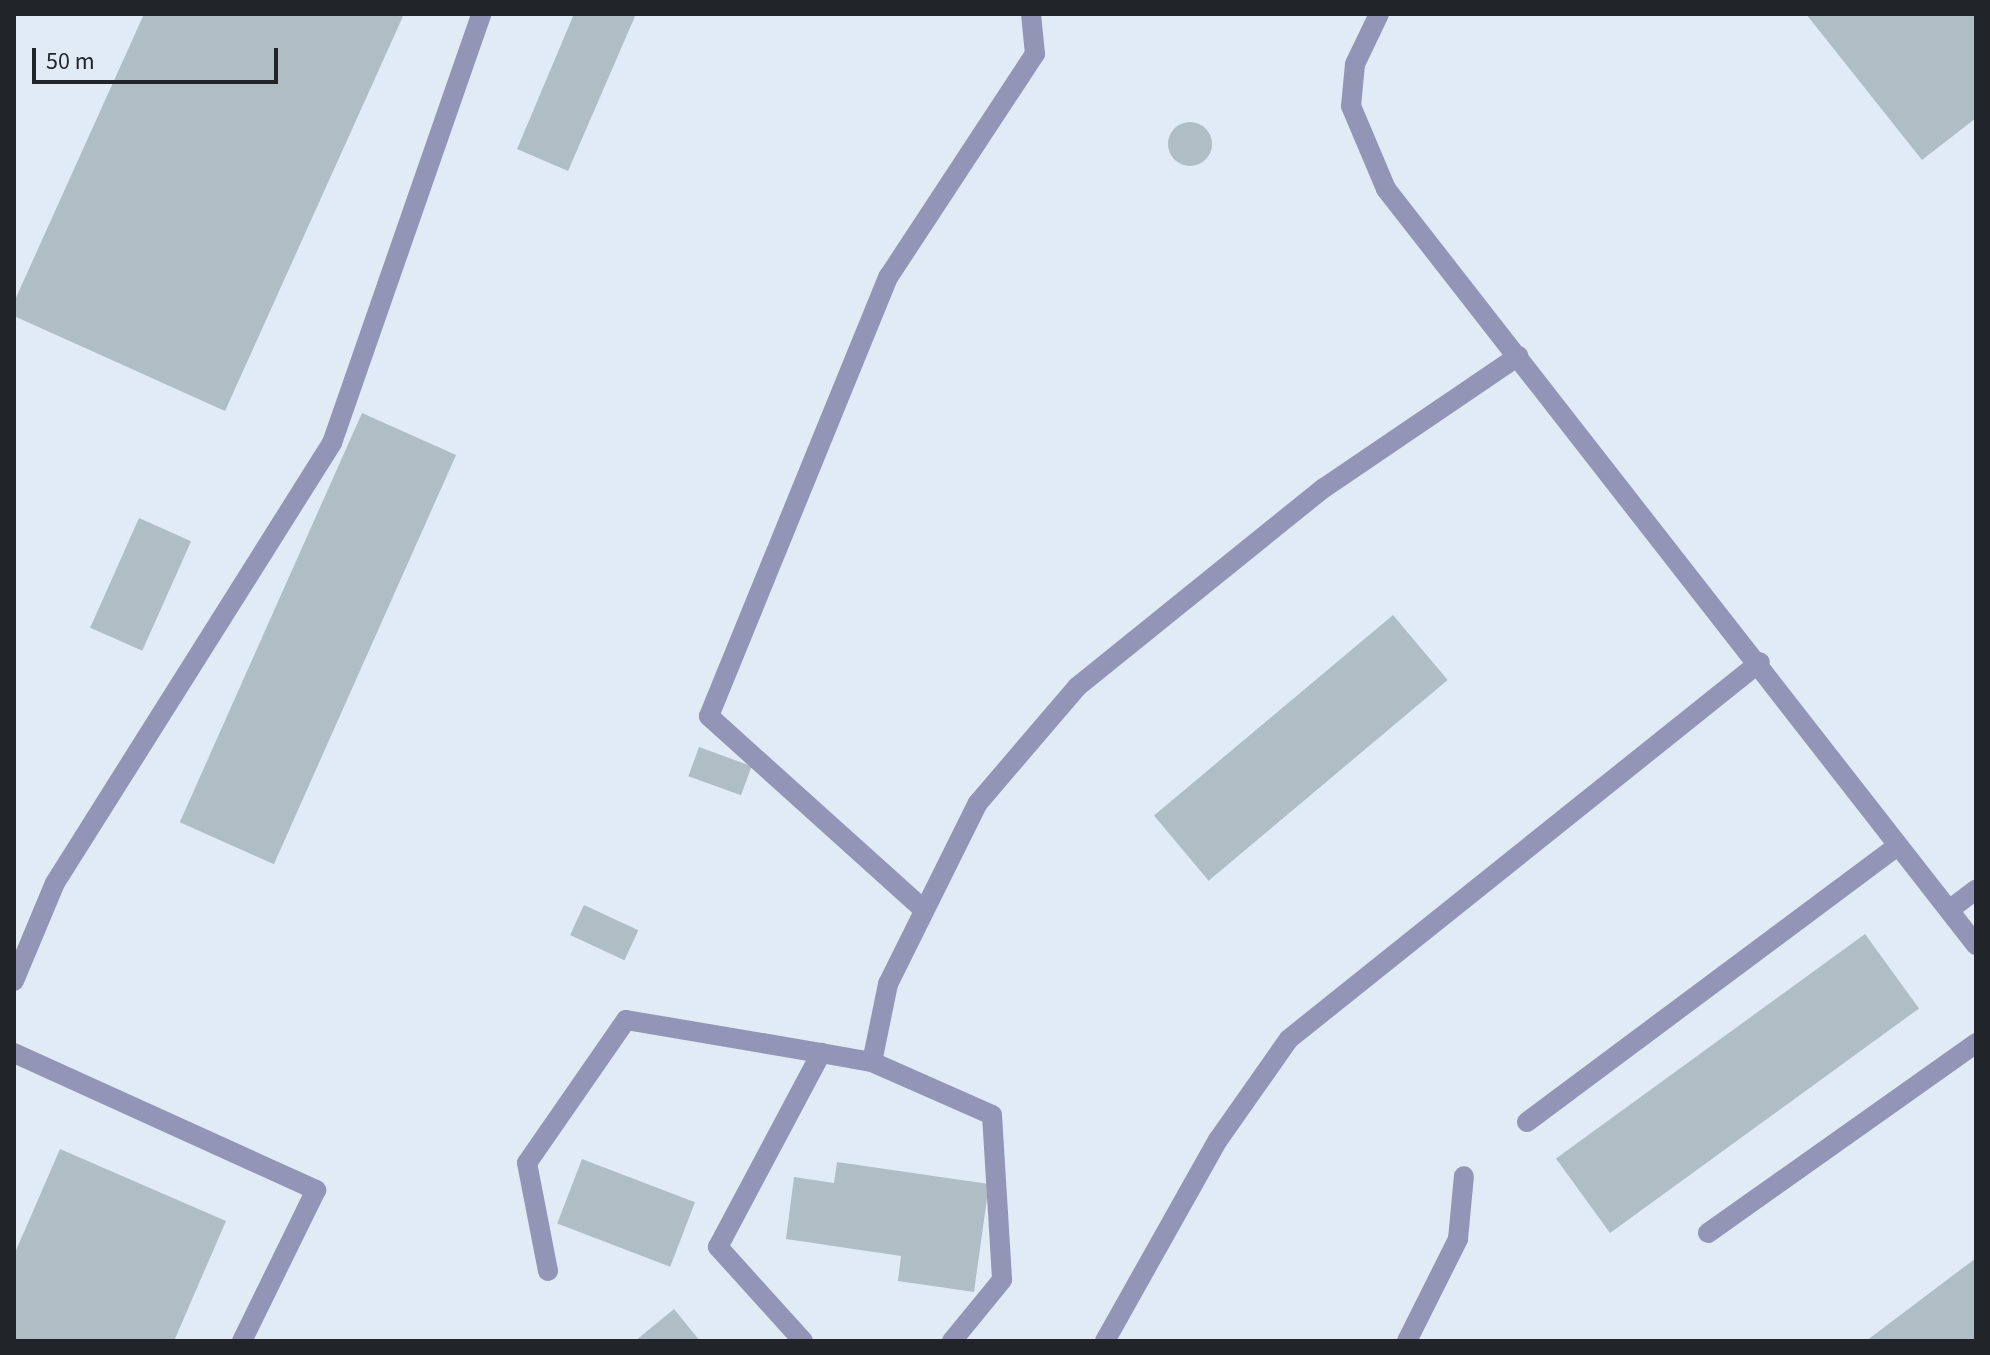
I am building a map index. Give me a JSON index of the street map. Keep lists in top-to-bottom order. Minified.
{"scale_bar":"50 m"}
